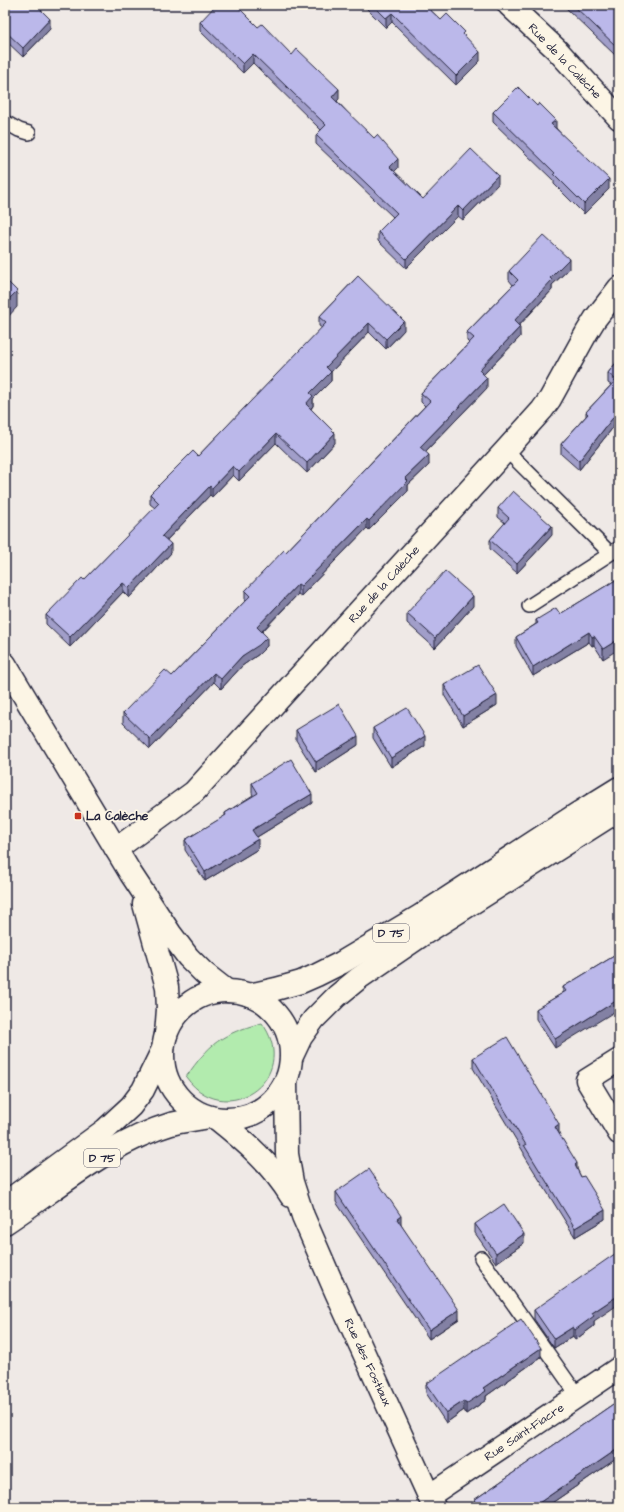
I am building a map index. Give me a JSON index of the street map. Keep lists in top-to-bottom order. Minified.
{"streets":{"street":["Rue de la Calèche","D 75","Rue des Fostiaux","Rue Saint-Fiacre"]},"crossings":[["D 75","Rue des Fostiaux"],["Rue des Fostiaux","Rue Saint-Fiacre"]],"places":{"transit":["La Calèche"]}}
